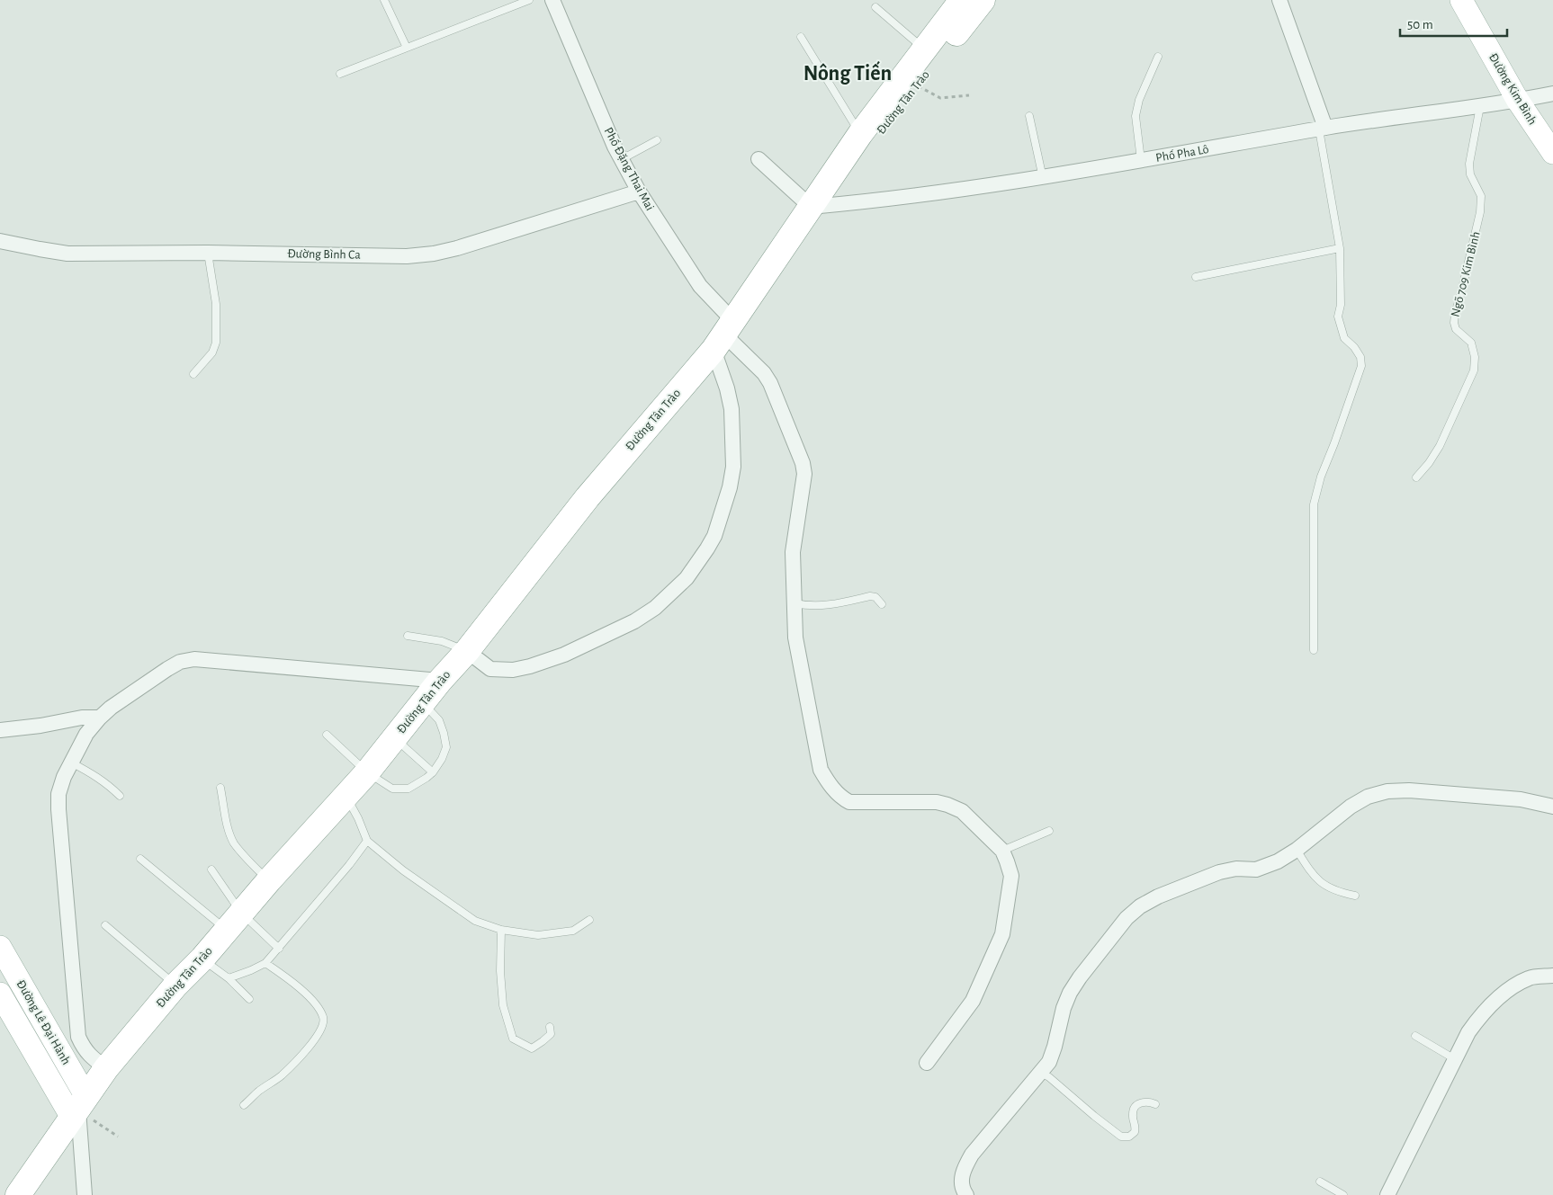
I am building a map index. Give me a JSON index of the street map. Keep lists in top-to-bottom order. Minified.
{"streets":{"highway":["Đường Tân Trào"],"main road":["Đường Kim Bình","Đường Lê Đại Hành"],"street":["Phố Pha Lô","Phố Đặng Thai Mai","Đường Bình Ca"],"lane":["Ngõ 709 Kim Bình"]},"crossings":[["Đường Kim Bình","Phố Pha Lô"],["Đường Tân Trào","Phố Pha Lô"],["Đường Tân Trào","Phố Đặng Thai Mai"],["Đường Tân Trào","Đường Lê Đại Hành"],["Phố Pha Lô","Ngõ 709 Kim Bình"],["Phố Đặng Thai Mai","Đường Bình Ca"]],"districts":["Nông Tiến"],"scale_bar":"50 m"}
